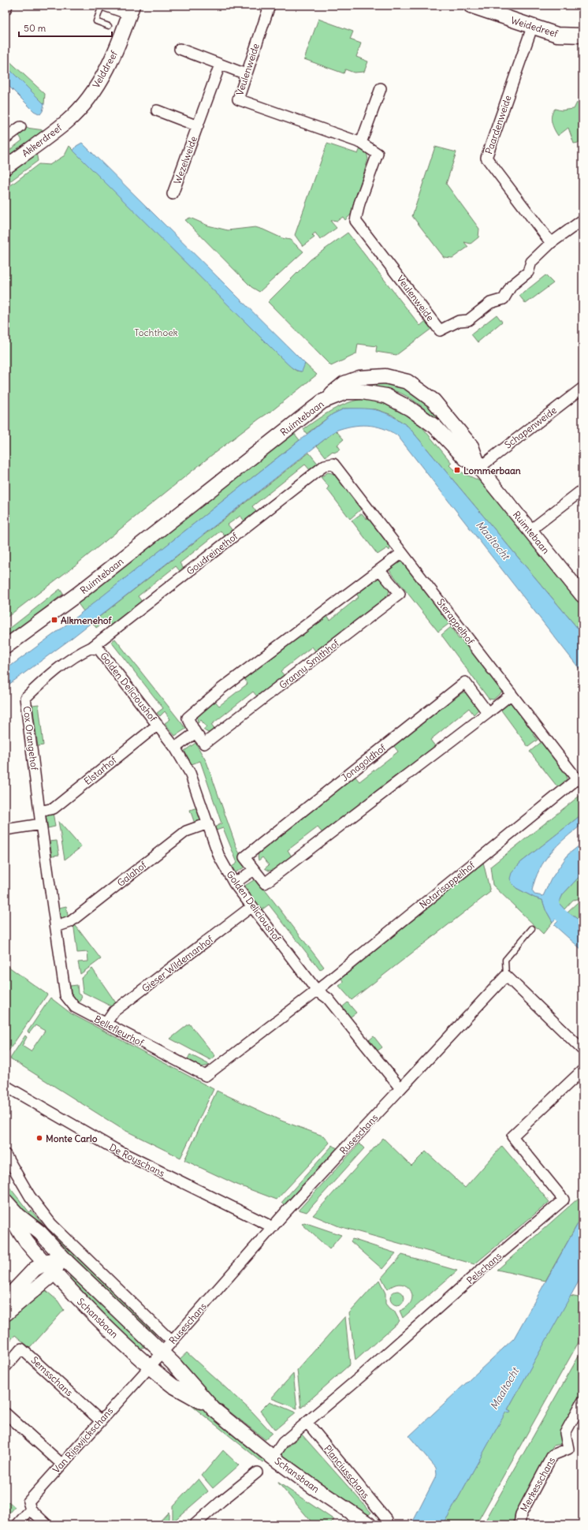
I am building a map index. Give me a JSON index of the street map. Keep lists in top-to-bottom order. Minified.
{"streets":{"street":["Weidedreef","Velddreef","Veulenweide","Paardenweide","Akkerdreef","Wezelweide","Ruimtebaan","Schapenweide","Goudreinethof","Sterappelhof","Granny Smithhof","Golden Delicioushof","Cox Orangehof","Jonagoldhof","Elstarhof","Galahof","Notarisappelhof","Gieser Wildemanhof","Bellefleurhof","Ruseschans","De Royschans","Pelschans","Schansbaan","Semsschans","Van Rijswijckschans","Planciusschans","Merkesschans"]},"crossings":[["Weidedreef","Paardenweide"],["Velddreef","Akkerdreef"],["Veulenweide","Paardenweide"],["Ruimtebaan","Schapenweide"],["Goudreinethof","Sterappelhof"],["Goudreinethof","Golden Delicioushof"],["Goudreinethof","Cox Orangehof"],["Sterappelhof","Granny Smithhof"],["Sterappelhof","Jonagoldhof"],["Sterappelhof","Notarisappelhof"],["Golden Delicioushof","Cox Orangehof"],["Golden Delicioushof","Elstarhof"],["Golden Delicioushof","Galahof"],["Golden Delicioushof","Notarisappelhof"],["Golden Delicioushof","Gieser Wildemanhof"],["Golden Delicioushof","Bellefleurhof"],["Golden Delicioushof","Ruseschans"],["Cox Orangehof","Elstarhof"],["Cox Orangehof","Bellefleurhof"],["Galahof","Bellefleurhof"],["Notarisappelhof","Bellefleurhof"],["Gieser Wildemanhof","Bellefleurhof"],["Ruseschans","De Royschans"],["Ruseschans","Schansbaan"],["Ruseschans","Van Rijswijckschans"],["Pelschans","Schansbaan"],["Pelschans","Planciusschans"],["Schansbaan","Van Rijswijckschans"],["Semsschans","Van Rijswijckschans"]],"water":["Maaltocht"],"parks":["Tochthoek"],"places":{"transit":["Lommerbaan","Alkmenehof"],"other":["Monte Carlo"]},"scale_bar":"50 m"}
